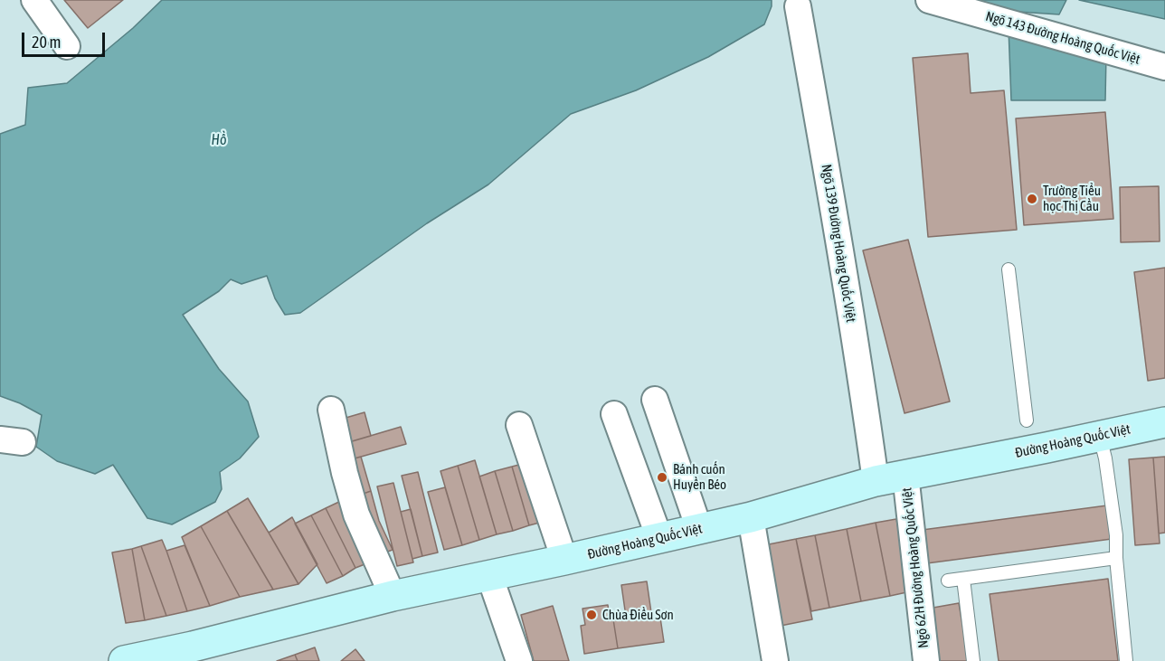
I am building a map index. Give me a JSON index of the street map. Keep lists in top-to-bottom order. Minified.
{"streets":{"main road":["Đường Hoàng Quốc Việt"],"street":["Ngõ 143 Đường Hoàng Quốc Việt","Ngõ 139 Đường Hoàng Quốc Việt","Ngõ 62H Đường Hoàng Quốc Việt"]},"crossings":[["Ngõ 139 Đường Hoàng Quốc Việt","Đường Hoàng Quốc Việt"],["Đường Hoàng Quốc Việt","Ngõ 62H Đường Hoàng Quốc Việt"]],"water":["Hồ"],"places":["Trường Tiểu học Thị Cầu","Bánh cuốn Huyền Béo","Chùa Điều Sơn"],"scale_bar":"20 m"}
